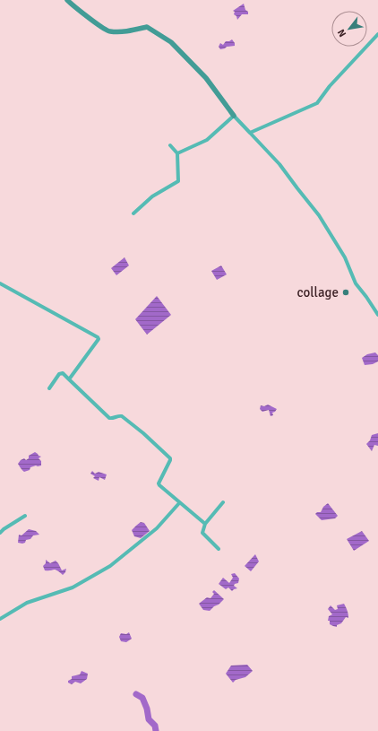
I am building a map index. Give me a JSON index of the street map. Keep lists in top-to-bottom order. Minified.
{"places":["collage"],"north":"bottom left"}
